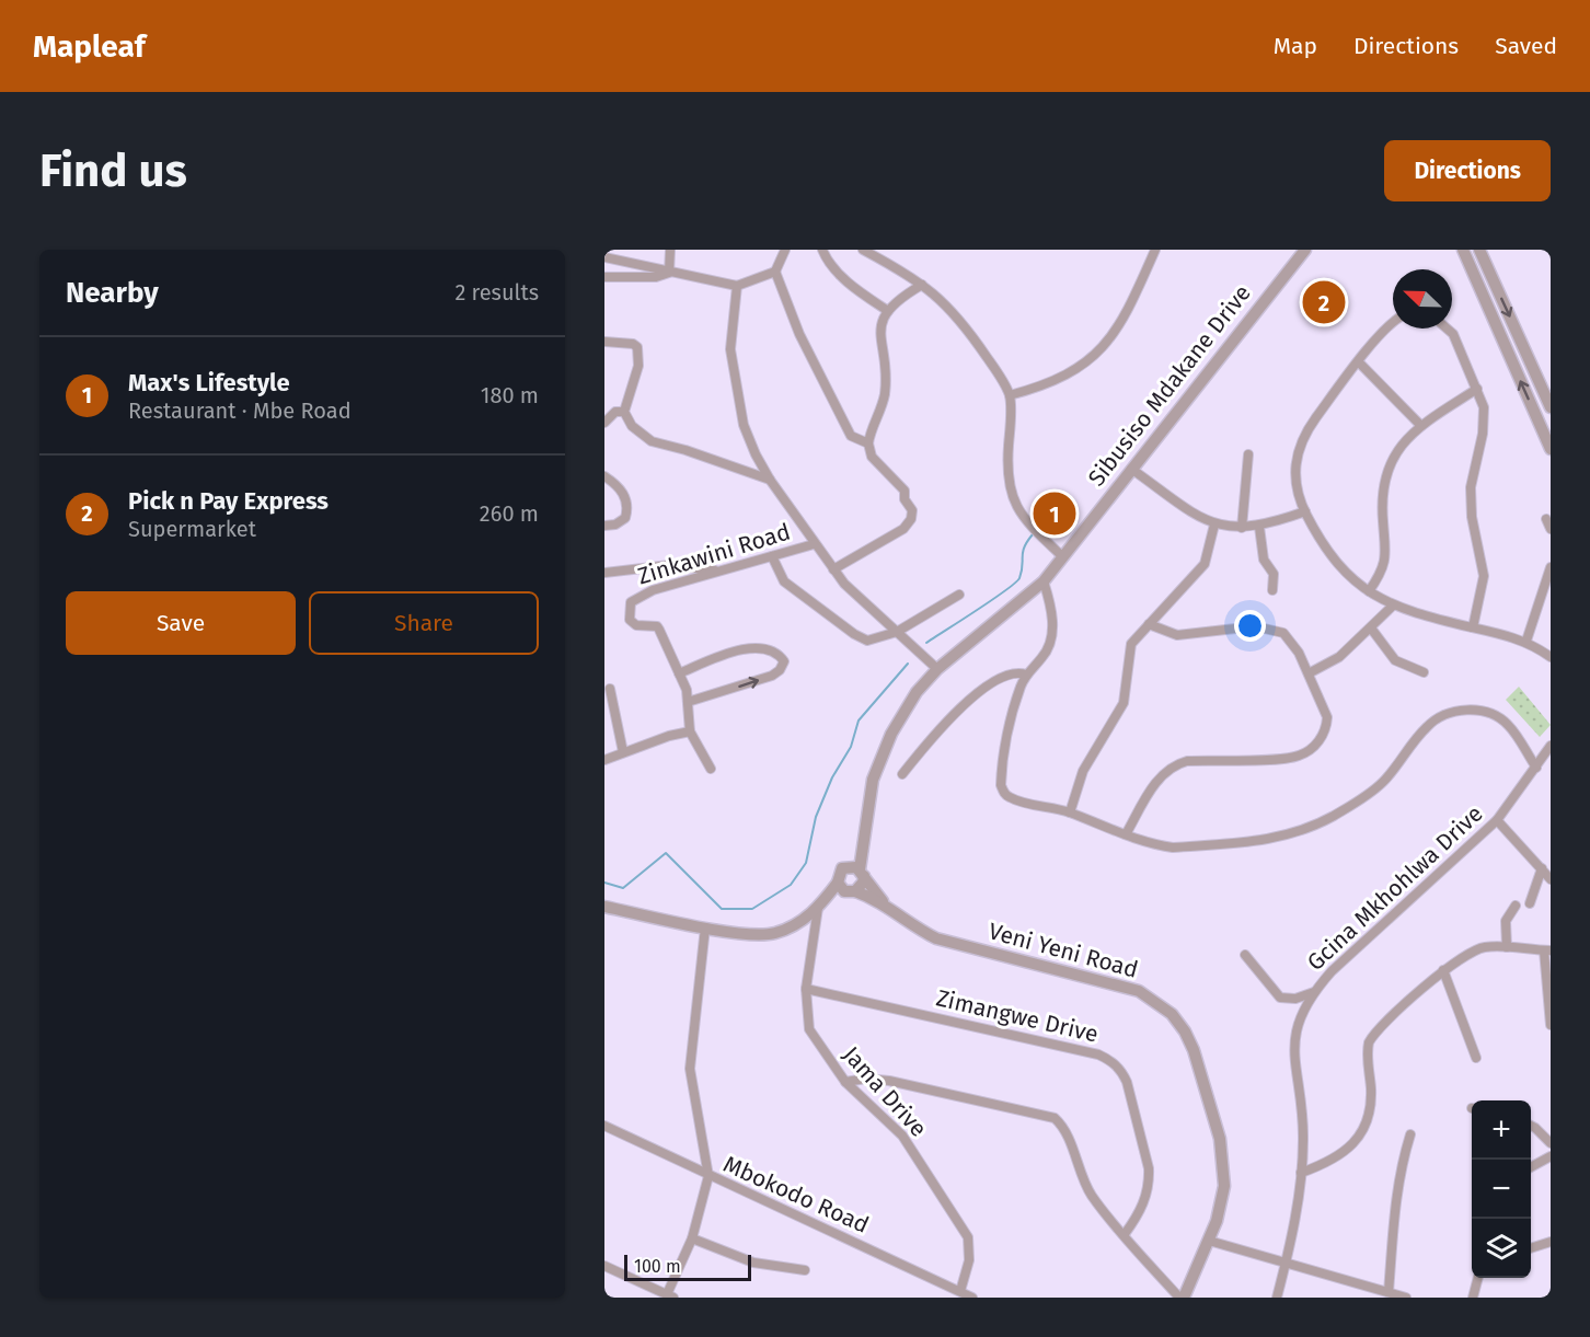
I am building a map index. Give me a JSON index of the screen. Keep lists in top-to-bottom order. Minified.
{"streets":{"street":["Sibusiso Mdakane Drive","Zinkawini Road","Gcina Mkhohlwa Drive","Veni Yeni Road","Zimangwe Drive","Jama Drive","Mbokodo Road"]},"crossings":[["Sibusiso Mdakane Drive","Veni Yeni Road"],["Zimangwe Drive","Jama Drive"],["Jama Drive","Mbokodo Road"]],"scale_bar":"100 m","north":"top left","page":{"header":"Mapleaf","nav":["Map","Directions","Saved"],"buttons":["Directions",["Save","Share"]],"title":"Find us","heading":["Nearby","2 results"],"pins":["2","1"],"list":[{"mark":"1","name":"Max's Lifestyle","note":"Restaurant · Mbe Road","value":"180 m"},{"mark":"2","name":"Pick n Pay Express","note":"Supermarket","value":"260 m"}],"map_buttons":["+","−"],"scale":"100 m"}}
